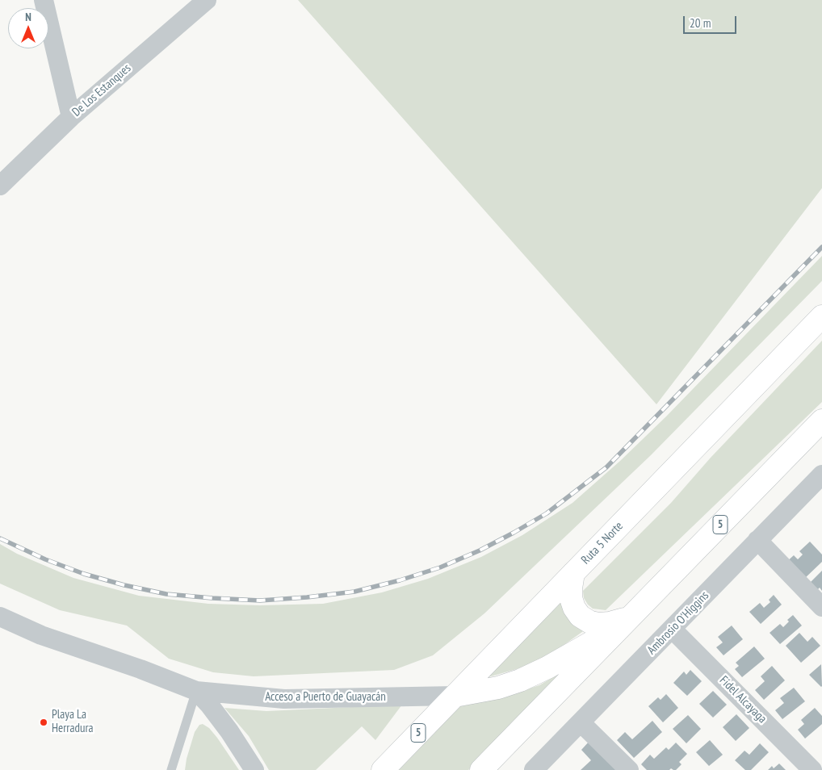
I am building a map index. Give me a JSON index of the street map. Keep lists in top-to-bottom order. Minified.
{"streets":{"highway":["5","Ruta 5 Norte"],"street":["De Los Estanques","Ambrosio O'Higgins","Acceso a Puerto de Guayacán","Fidel Alcayaga"]},"crossings":[["Ruta 5 Norte","Acceso a Puerto de Guayacán"],["Ambrosio O'Higgins","Fidel Alcayaga"]],"places":["Playa La Herradura"],"scale_bar":"20 m","north":"top"}
